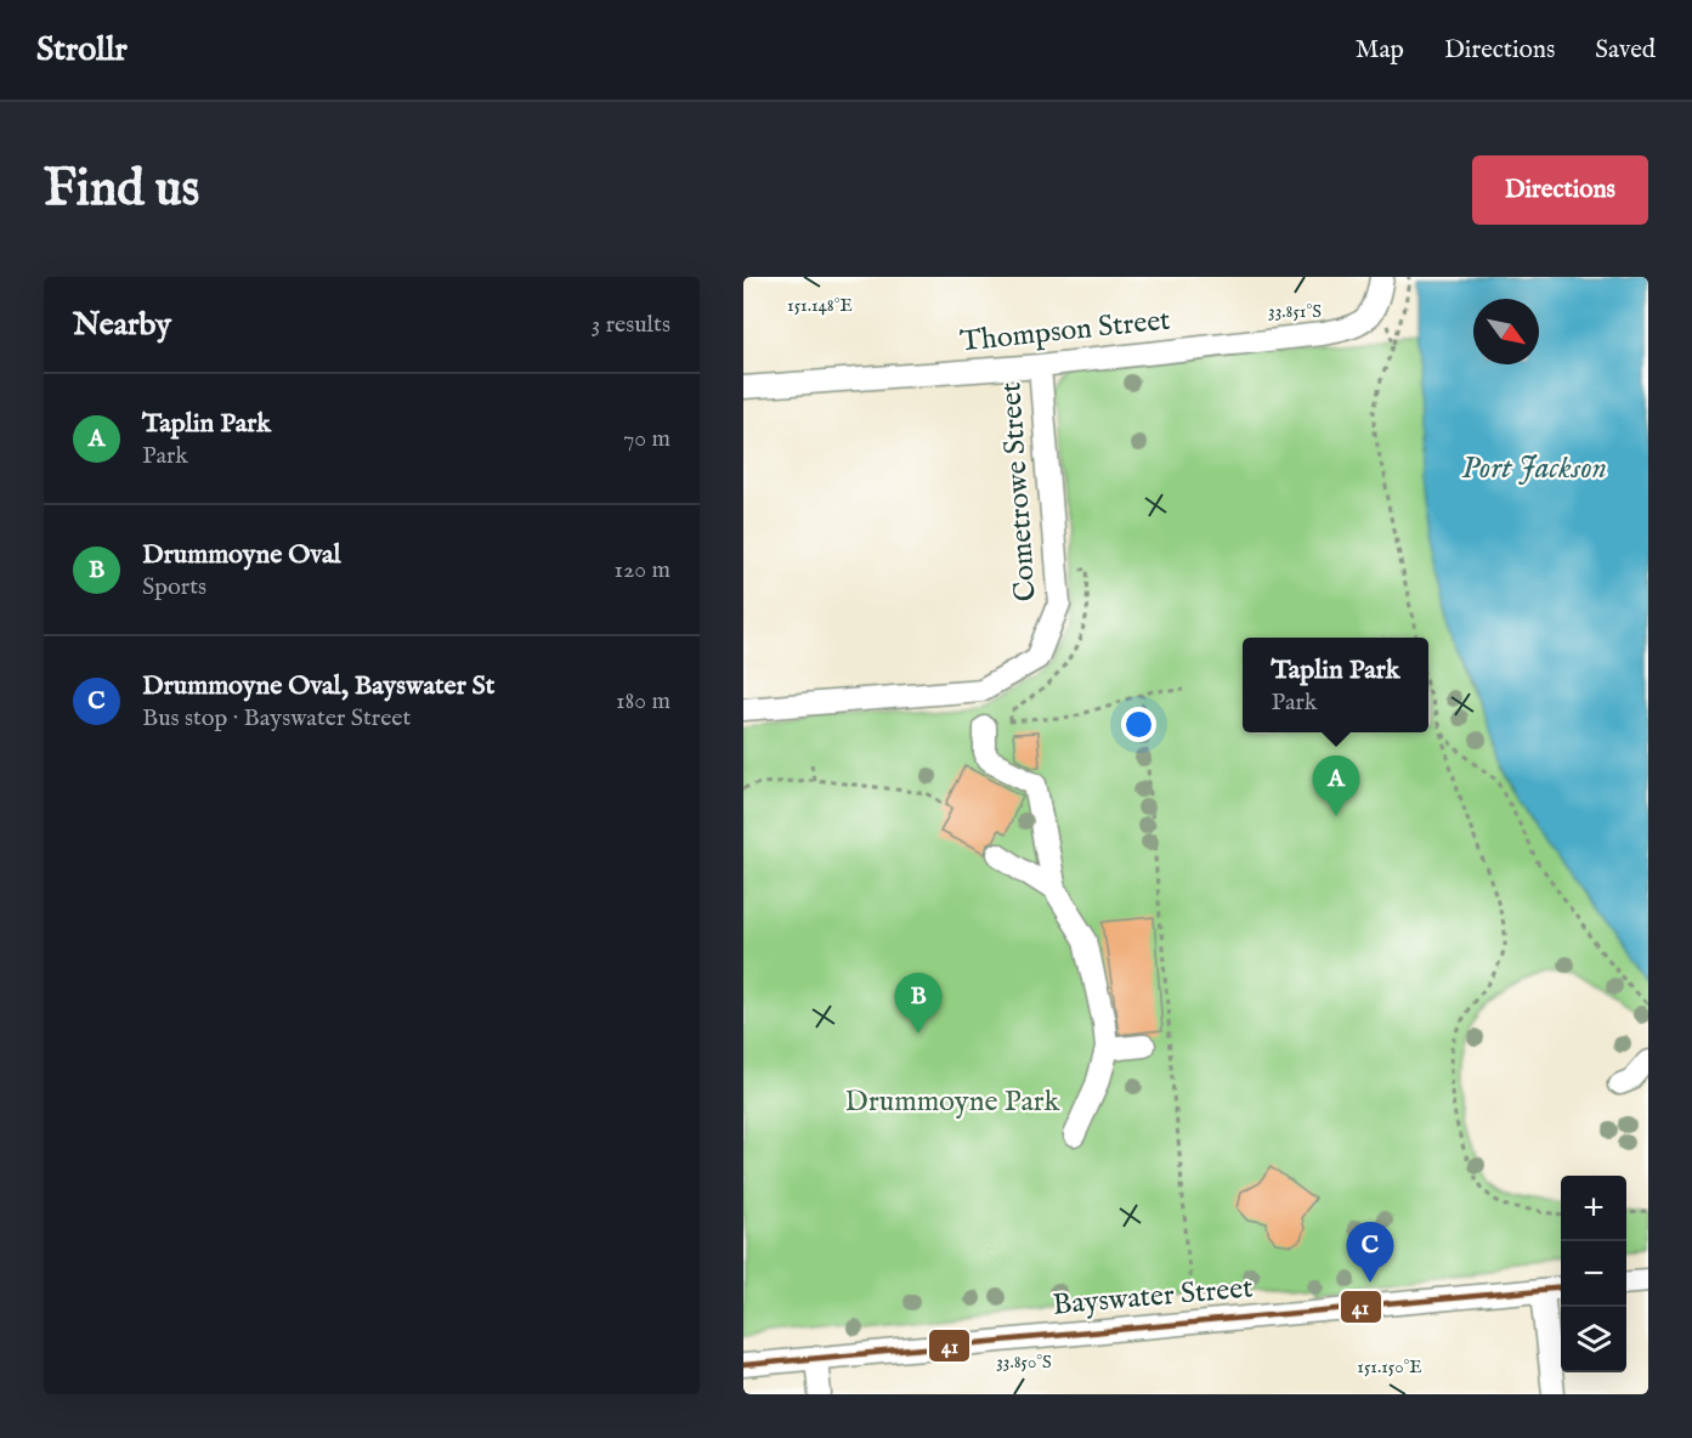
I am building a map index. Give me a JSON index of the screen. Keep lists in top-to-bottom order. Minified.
{"streets":{"street":["Thompson Street","Cometrowe Street","Bayswater Street"]},"crossings":[["Thompson Street","Cometrowe Street"]],"water":["Port Jackson"],"parks":["Drummoyne Park"],"lines":["transit line 41"],"north":"bottom right","page":{"header":"Strollr","nav":["Map","Directions","Saved"],"buttons":"Directions","title":"Find us","heading":["Nearby","3 results"],"list":[{"mark":"A","name":"Taplin Park","note":"Park","value":"70 m"},{"mark":"B","name":"Drummoyne Oval","note":"Sports","value":"120 m"},{"mark":"C","name":"Drummoyne Oval, Bayswater St","note":"Bus stop · Bayswater Street","value":"180 m"}],"popup":["Taplin Park","Park"],"pins":["A","B","C"],"map_buttons":["+","−"]},"coordinates":["151.148°E","33.851°S","33.850°S","151.150°E"]}
